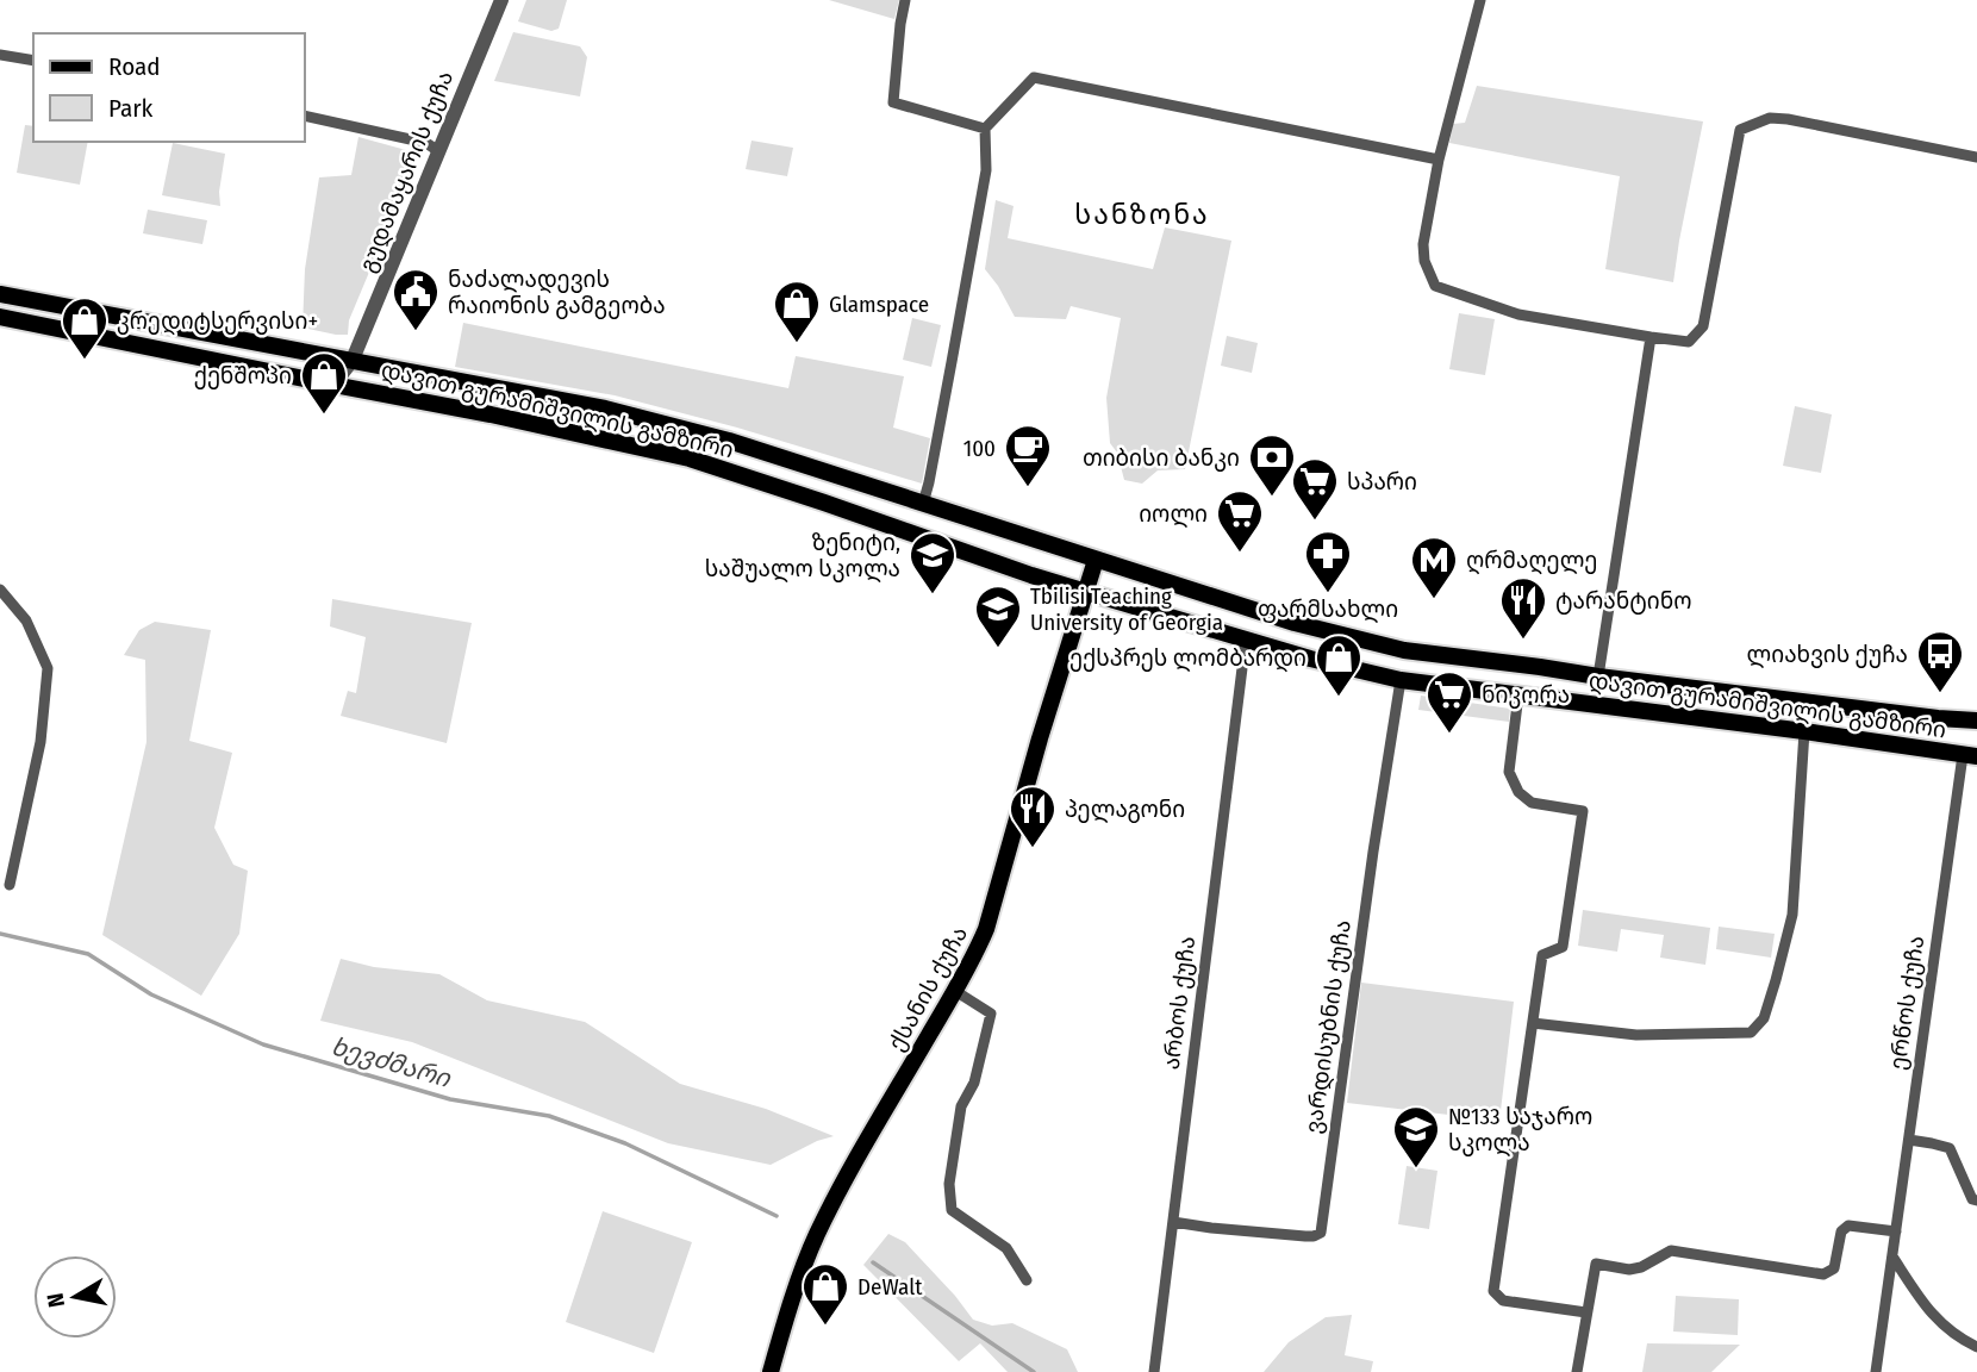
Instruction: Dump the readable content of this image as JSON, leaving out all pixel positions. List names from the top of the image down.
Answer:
{
  "streets": {
    "main road": ["დავით გურამიშვილის გამზირი", "ქსანის ქუჩა"],
    "street": [
      "გუდამაყარის ქუჩა",
      "არბოს ქუჩა",
      "ერწოს ქუჩა",
      "ვარდისუბნის ქუჩა"
    ]
  },
  "crossings": [
    ["გუდამაყარის ქუჩა", "დავით გურამიშვილის გამზირი"],
    ["დავით გურამიშვილის გამზირი", "ქსანის ქუჩა"],
    ["დავით გურამიშვილის გამზირი", "არბოს ქუჩა"],
    ["დავით გურამიშვილის გამზირი", "ერწოს ქუჩა"],
    ["დავით გურამიშვილის გამზირი", "ვარდისუბნის ქუჩა"],
    ["არბოს ქუჩა", "ვარდისუბნის ქუჩა"]
  ],
  "districts": ["სანზონა"],
  "water": ["ხევძმარი"],
  "places": {
    "public building": ["ნაძალადევის რაიონის გამგეობა"],
    "shop": [
      "Glamspace",
      "კრედიტსერვისი+",
      "ქენშოპი",
      "ექსპრეს ლომბარდი",
      "DeWalt"
    ],
    "cafe": ["100"],
    "bank": ["თიბისი ბანკი"],
    "supermarket": ["სპარი", "იოლი", "ნიკორა"],
    "pharmacy": ["ფარმსახლი"],
    "school or university": ["ზენიტი, საშუალო სკოლა", "Tbilisi Teaching University of Georgia", "№133 საჯარო სკოლა"],
    "metro station": ["ღრმაღელე"],
    "restaurant": ["ტარანტინო", "პელაგონი"],
    "bus stop": ["ლიახვის ქუჩა"]
  },
  "legend": ["Road", "Park"],
  "north": "left"
}
